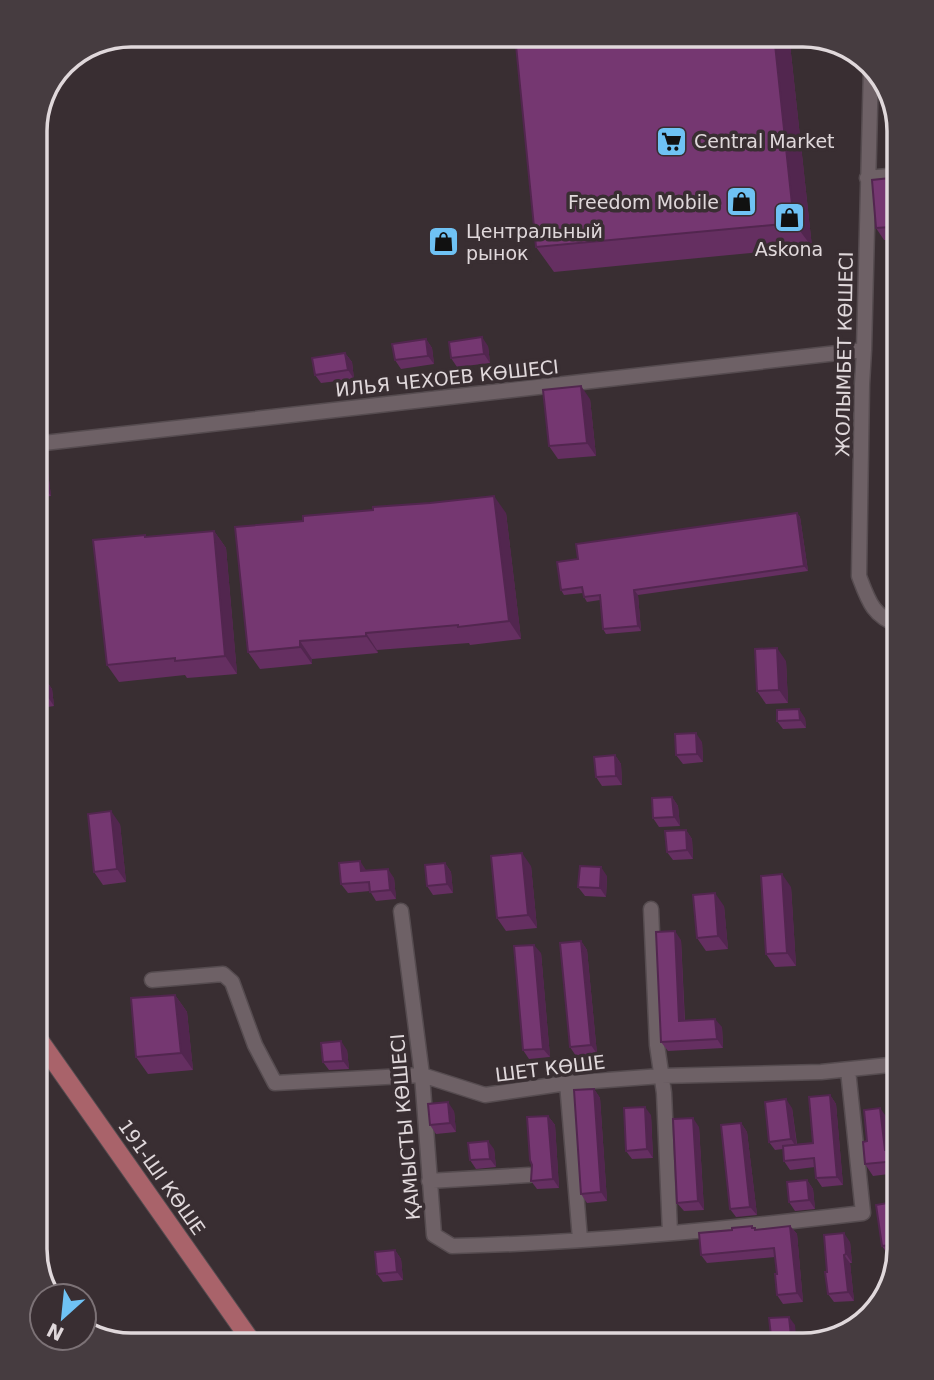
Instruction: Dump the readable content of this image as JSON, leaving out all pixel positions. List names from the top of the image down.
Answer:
{
  "streets": {
    "main road": ["191-ШІ КӨШЕ"],
    "street": [
      "ЖОЛЫМБЕТ КӨШЕСІ",
      "ИЛЬЯ ЧЕХОЕВ КӨШЕСІ",
      "ШЕТ КӨШЕ",
      "ҚАМЫСТЫ КӨШЕСІ"
    ]
  },
  "crossings": [
    ["ЖОЛЫМБЕТ КӨШЕСІ", "ИЛЬЯ ЧЕХОЕВ КӨШЕСІ"],
    ["ШЕТ КӨШЕ", "ҚАМЫСТЫ КӨШЕСІ"]
  ],
  "places": {
    "supermarket": ["Central Market"],
    "shop": ["Freedom Mobile", "Askona", "Центральный рынок"]
  },
  "north": "bottom left"
}
